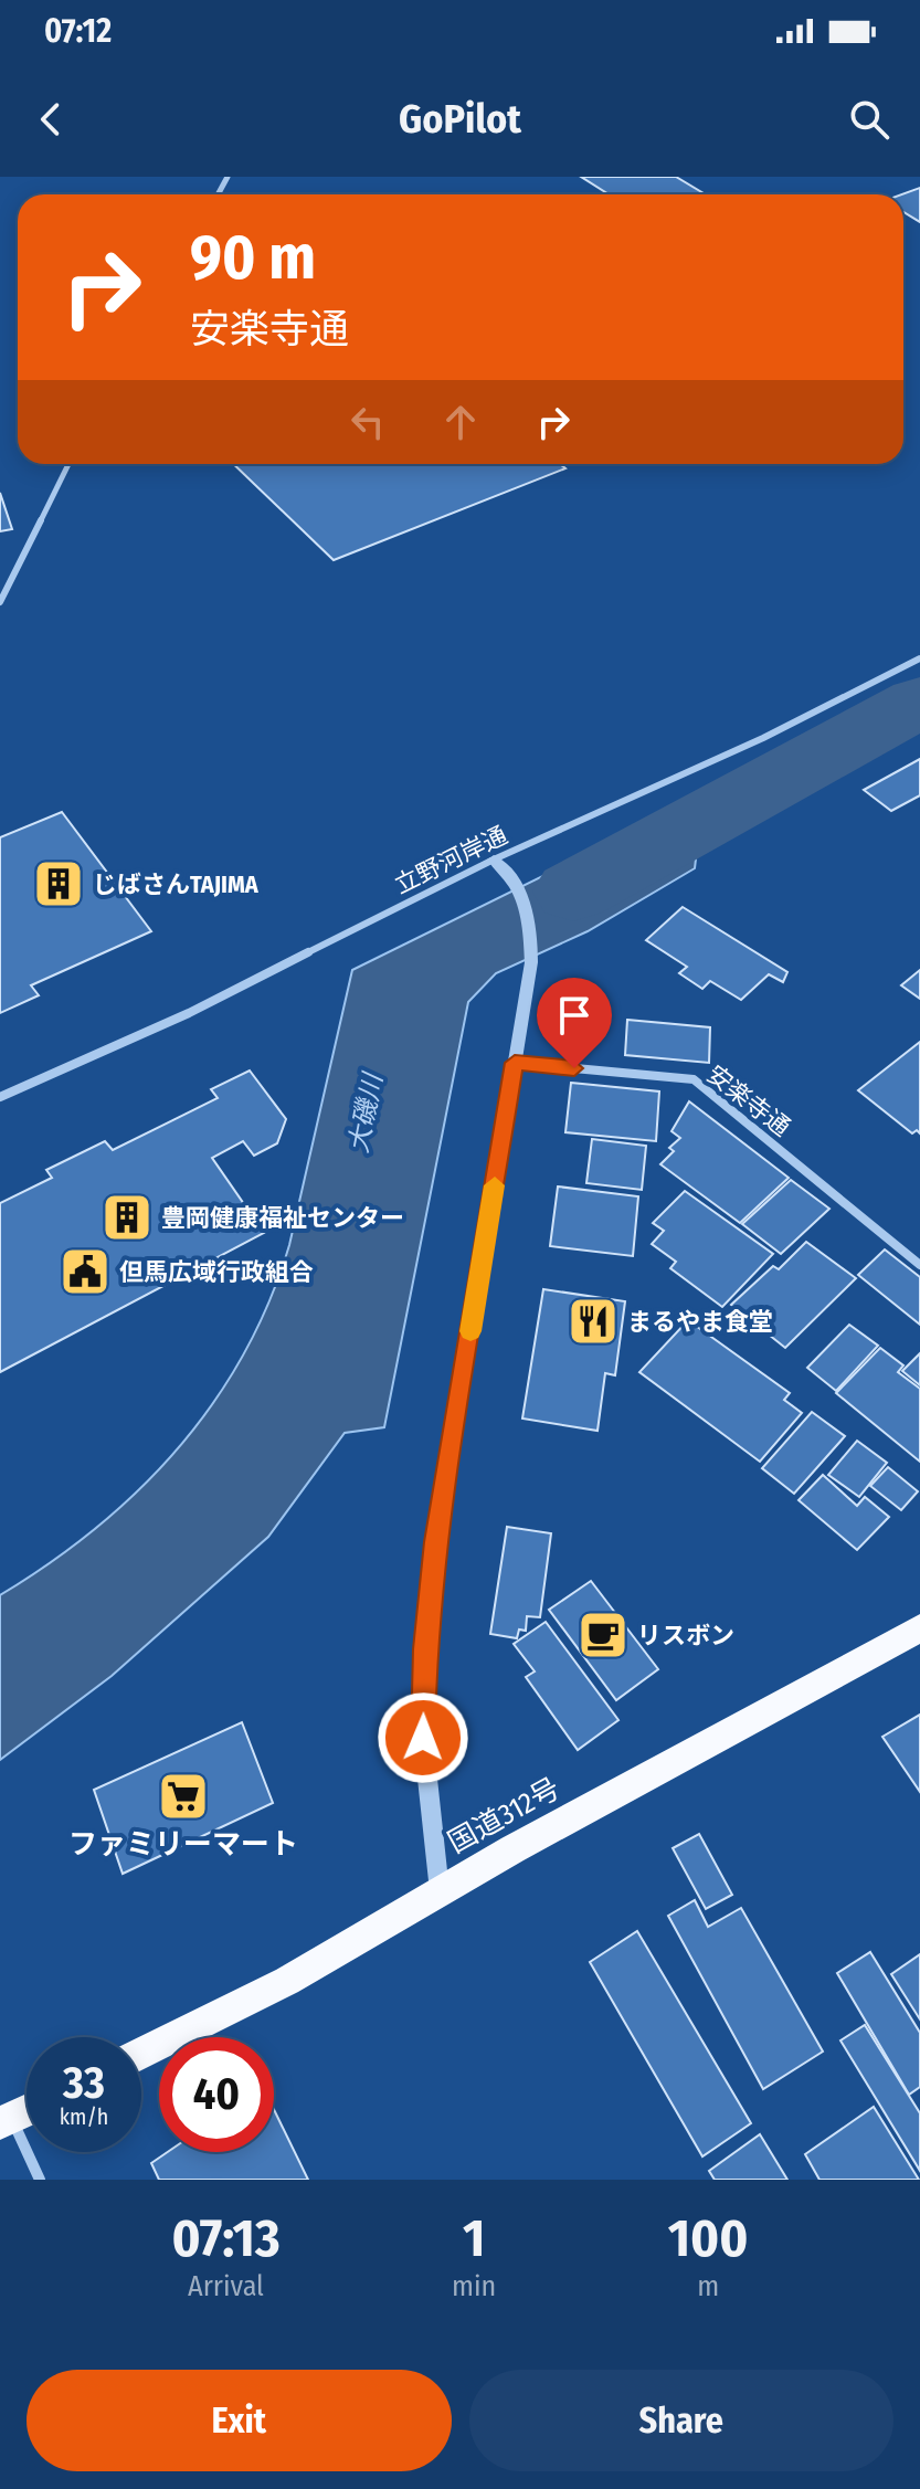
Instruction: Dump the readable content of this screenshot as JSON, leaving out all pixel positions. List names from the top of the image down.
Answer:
{
  "streets": {
    "highway": ["国道312号"],
    "street": ["立野河岸通", "安楽寺通"]
  },
  "water": ["大磯川"],
  "places": {
    "building": ["じばさんTAJIMA", "豊岡健康福祉センター"],
    "public building": ["但馬広域行政組合"],
    "restaurant": ["まるやま食堂"],
    "cafe": ["リスボン"],
    "supermarket": ["ファミリーマート"]
  },
  "page": {
    "status": "07:12",
    "header": "GoPilot",
    "turn": ["90 m", "安楽寺通"],
    "speed": "33 km/h",
    "limit": "40",
    "eta": [
      "07:13",
      "Arrival",
      "1",
      "min",
      "100",
      "m"
    ],
    "buttons": ["Exit", "Share"]
  }
}
